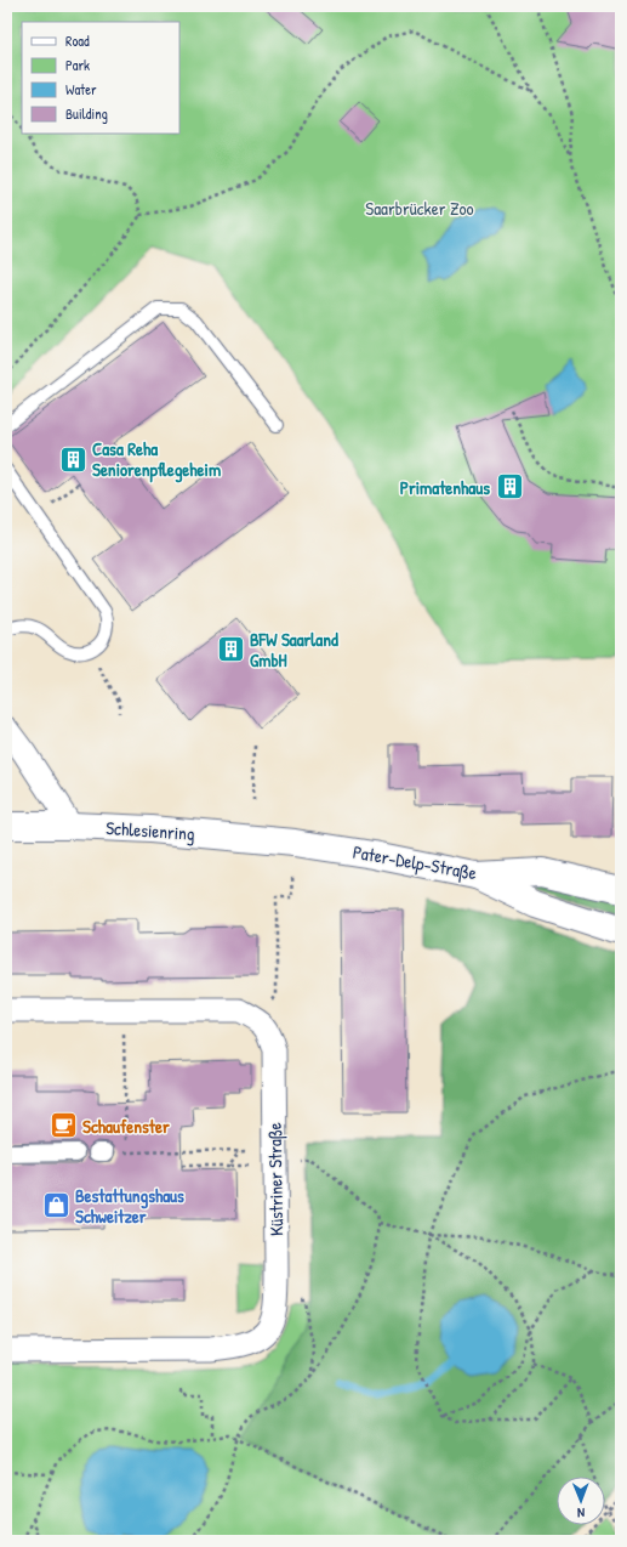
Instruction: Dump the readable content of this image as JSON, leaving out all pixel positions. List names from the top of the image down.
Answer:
{
  "streets": {
    "street": ["Schlesienring", "Pater-Delp-Straße", "Küstriner Straße"]
  },
  "crossings": [
    ["Schlesienring", "Pater-Delp-Straße"]
  ],
  "parks": ["Saarbrücker Zoo"],
  "places": {
    "building": ["Casa Reha Seniorenpflegeheim", "Primatenhaus", "BFW Saarland GmbH"],
    "cafe": ["Schaufenster"],
    "shop": ["Bestattungshaus Schweitzer"]
  },
  "legend": [
    "Road",
    "Park",
    "Water",
    "Building"
  ],
  "north": "bottom"
}
